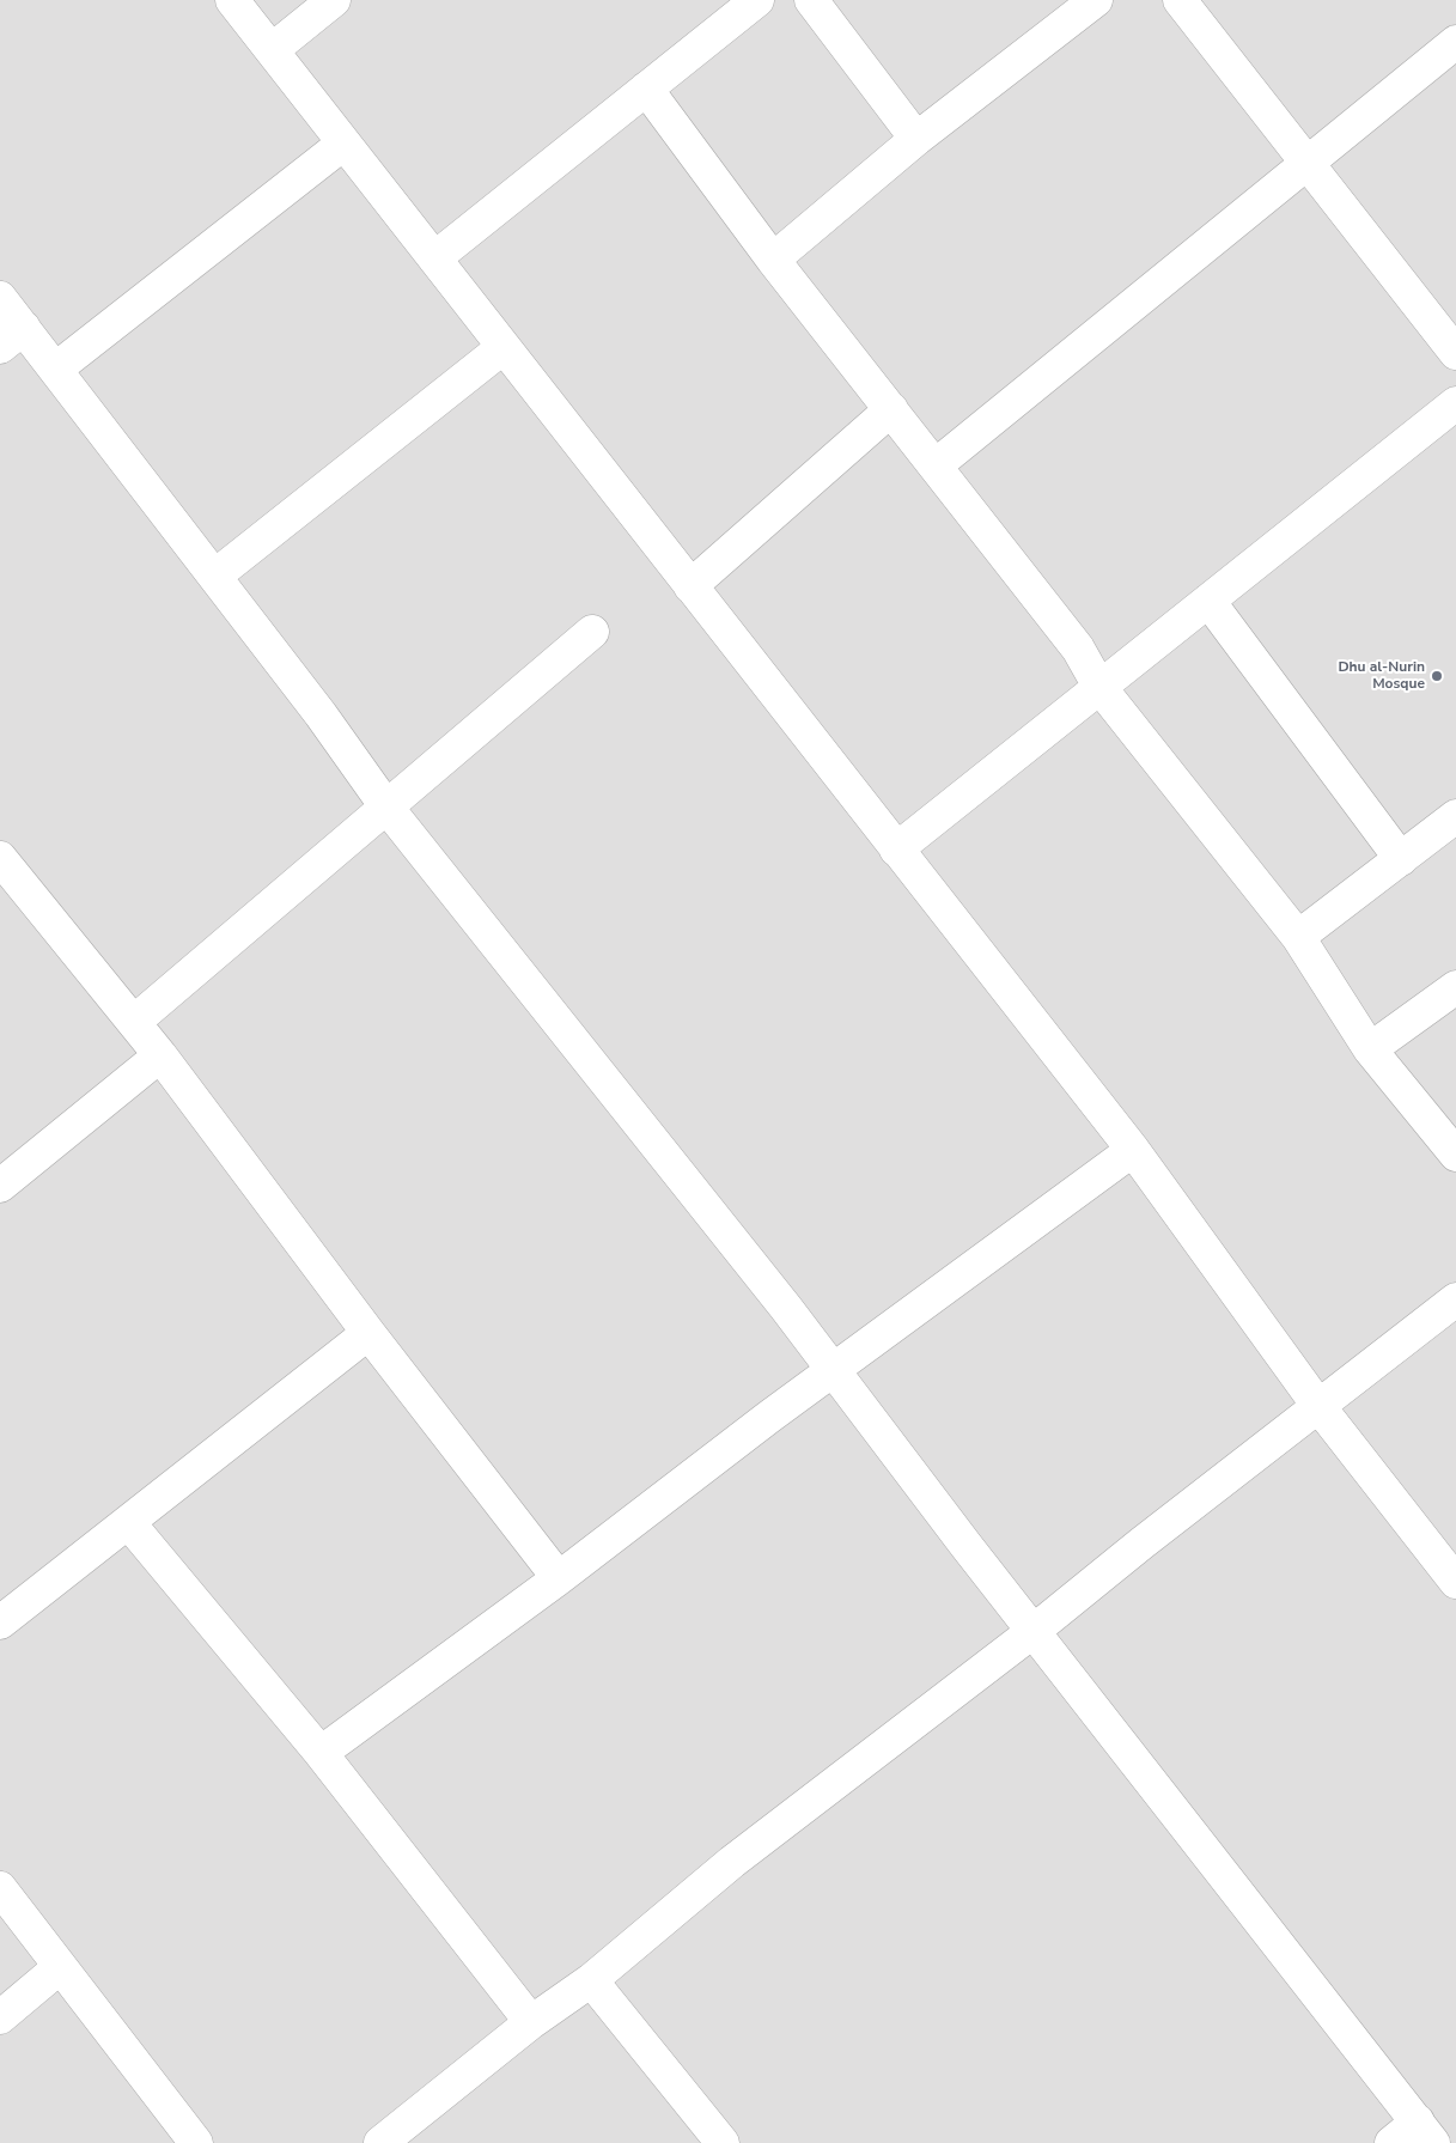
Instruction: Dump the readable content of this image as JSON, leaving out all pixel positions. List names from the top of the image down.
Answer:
{
  "places": ["Dhu al-Nurin Mosque"]
}
